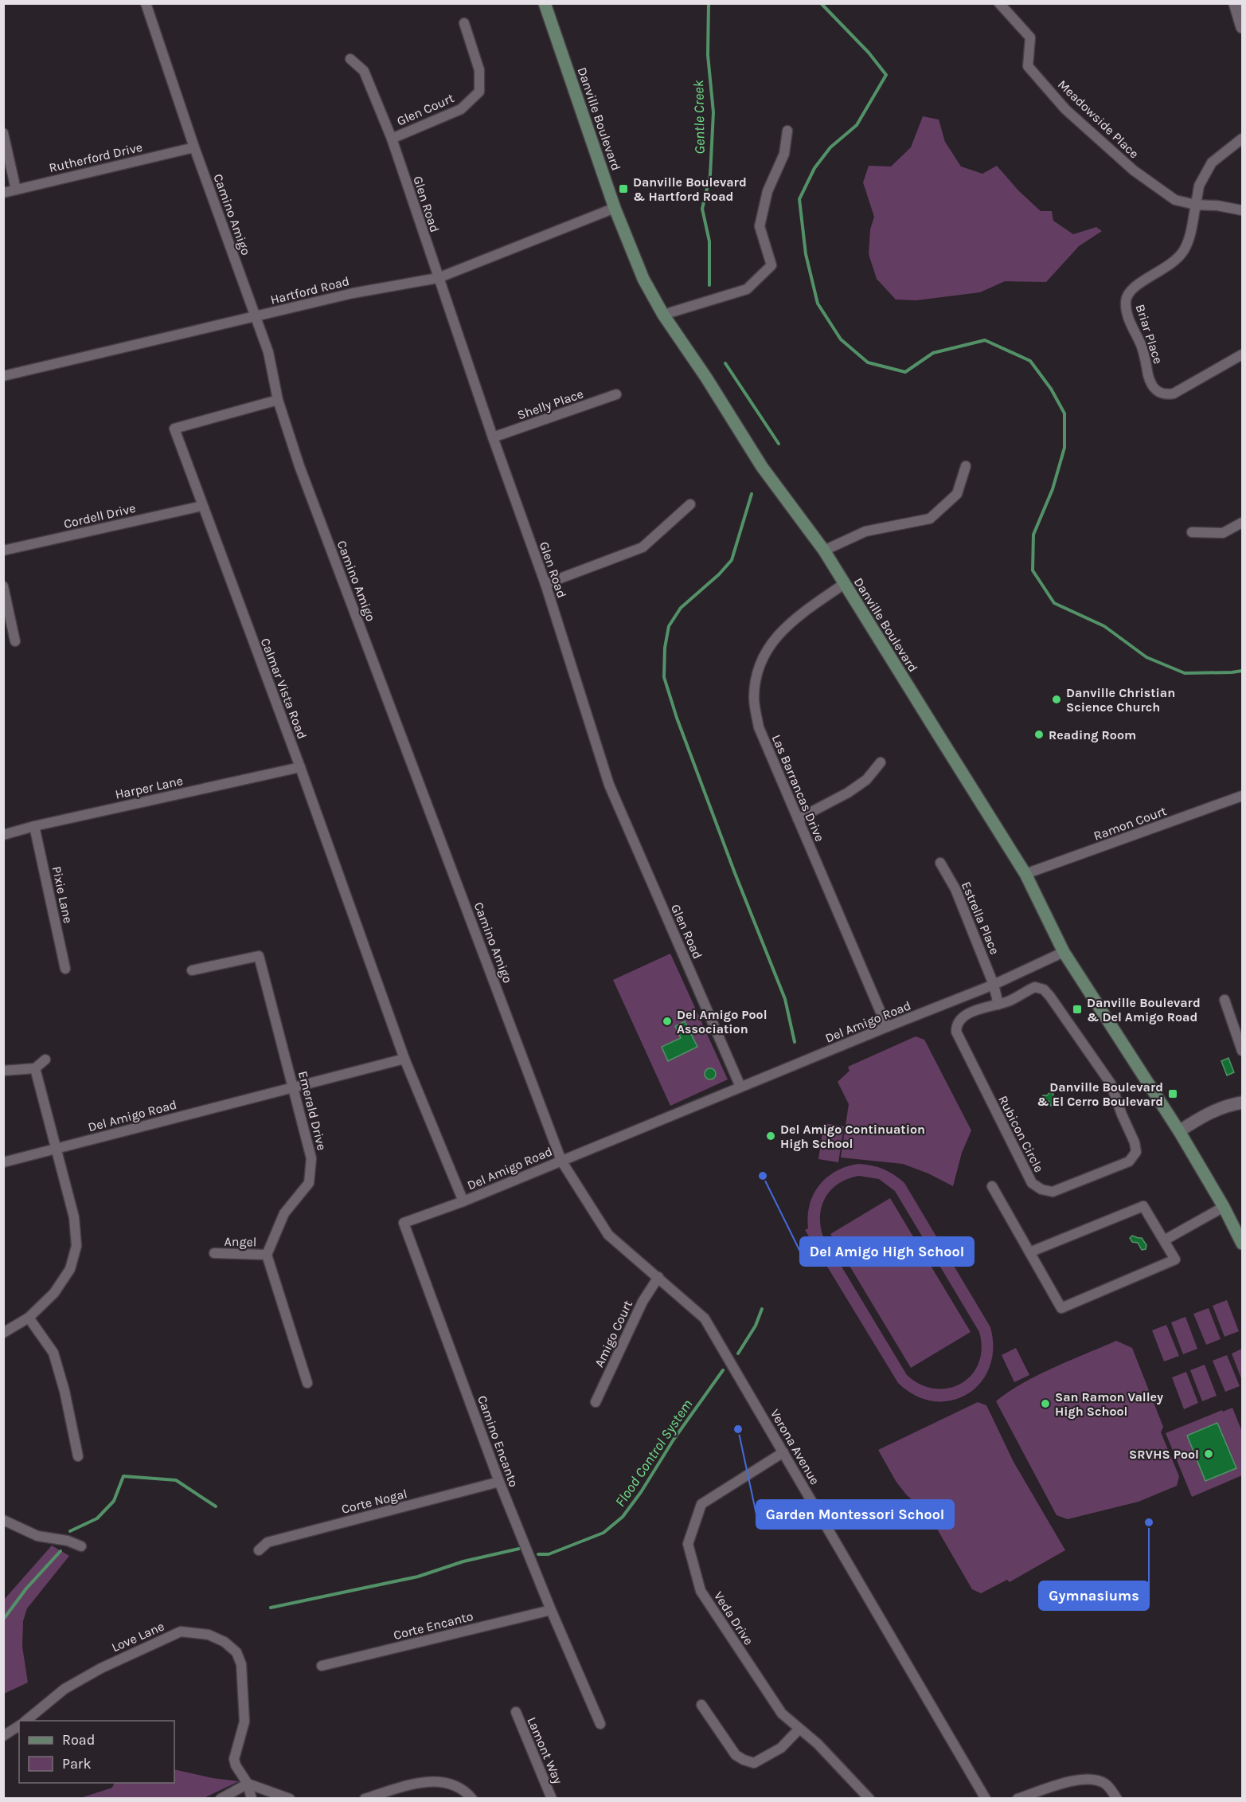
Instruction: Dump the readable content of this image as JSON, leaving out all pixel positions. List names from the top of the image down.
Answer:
{
  "streets": {
    "main road": ["Danville Boulevard"],
    "street": [
      "Glen Court",
      "Meadowside Place",
      "Rutherford Drive",
      "Glen Road",
      "Camino Amigo",
      "Hartford Road",
      "Briar Place",
      "Shelly Place",
      "Cordell Drive",
      "Calmar Vista Road",
      "Harper Lane",
      "Las Barrancas Drive",
      "Ramon Court",
      "Pixie Lane",
      "Estrella Place",
      "Del Amigo Road",
      "Emerald Drive",
      "Rubicon Circle",
      "Angel",
      "Amigo Court",
      "Camino Encanto",
      "Verona Avenue",
      "Corte Nogal",
      "Veda Drive",
      "Corte Encanto",
      "Love Lane",
      "Lamont Way"
    ]
  },
  "crossings": [
    ["Glen Court", "Glen Road"],
    ["Danville Boulevard", "Hartford Road"],
    ["Danville Boulevard", "Las Barrancas Drive"],
    ["Danville Boulevard", "Ramon Court"],
    ["Danville Boulevard", "Del Amigo Road"],
    ["Meadowside Place", "Briar Place"],
    ["Rutherford Drive", "Camino Amigo"],
    ["Glen Road", "Hartford Road"],
    ["Glen Road", "Shelly Place"],
    ["Glen Road", "Del Amigo Road"],
    ["Camino Amigo", "Hartford Road"],
    ["Camino Amigo", "Calmar Vista Road"],
    ["Camino Amigo", "Del Amigo Road"],
    ["Camino Amigo", "Verona Avenue"],
    ["Cordell Drive", "Calmar Vista Road"],
    ["Calmar Vista Road", "Harper Lane"],
    ["Calmar Vista Road", "Del Amigo Road"],
    ["Harper Lane", "Pixie Lane"],
    ["Las Barrancas Drive", "Del Amigo Road"],
    ["Estrella Place", "Del Amigo Road"],
    ["Del Amigo Road", "Emerald Drive"],
    ["Del Amigo Road", "Camino Encanto"],
    ["Del Amigo Road", "Verona Avenue"],
    ["Emerald Drive", "Angel"],
    ["Amigo Court", "Verona Avenue"],
    ["Camino Encanto", "Corte Nogal"],
    ["Camino Encanto", "Corte Encanto"],
    ["Verona Avenue", "Veda Drive"]
  ],
  "water": ["Gentle Creek", "Flood Control System"],
  "places": {
    "transit": ["Danville Boulevard & Hartford Road", "Danville Boulevard & Del Amigo Road", "Danville Boulevard & El Cerro Boulevard"],
    "other": [
      "Danville Christian Science Church",
      "Reading Room",
      "Del Amigo Pool Association",
      "Del Amigo Continuation High School",
      "Del Amigo High School",
      "San Ramon Valley High School",
      "Garden Montessori School",
      "SRVHS Pool",
      "Gymnasiums"
    ]
  },
  "legend": ["Road", "Park"]
}
